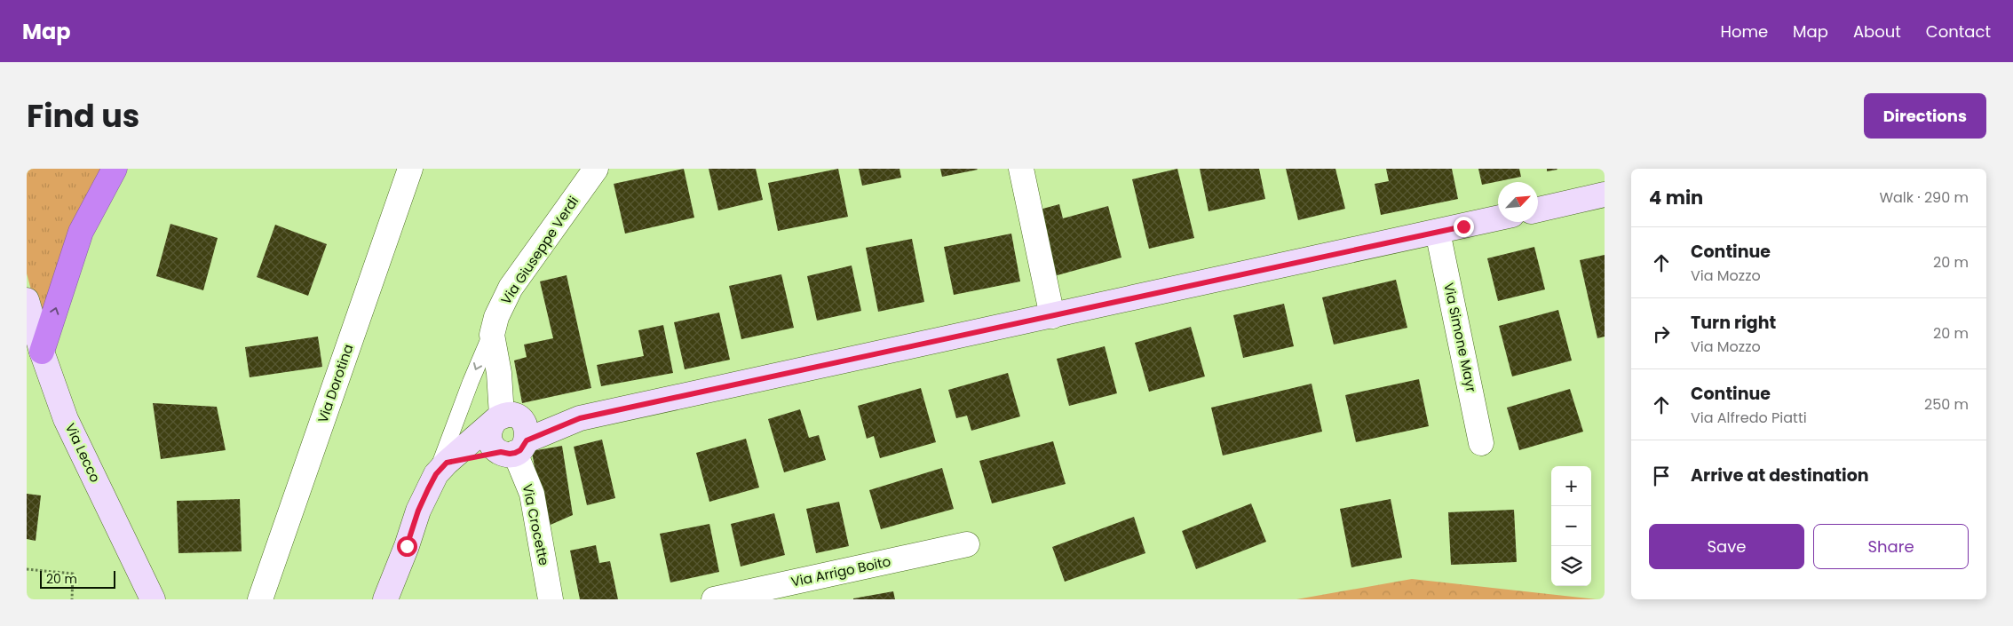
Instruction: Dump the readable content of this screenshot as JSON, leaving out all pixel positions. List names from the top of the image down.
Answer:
{
  "streets": {
    "street": [
      "Via Giuseppe Verdi",
      "Via Simone Mayr",
      "Via Dorotina",
      "Via Lecco",
      "Via Crocette",
      "Via Arrigo Boito"
    ]
  },
  "crossings": [
    ["Via Giuseppe Verdi", "Via Crocette"]
  ],
  "scale_bar": "20 m",
  "north": "top right",
  "page": {
    "header": "Map",
    "nav": [
      "Home",
      "Map",
      "About",
      "Contact"
    ],
    "title": "Find us",
    "buttons": [
      "Directions",
      ["Save", "Share"]
    ],
    "heading": ["4 min", "Walk · 290 m"],
    "list": [
      ["Continue", "Via Mozzo", "20 m"],
      ["Turn right", "Via Mozzo", "20 m"],
      ["Continue", "Via Alfredo Piatti", "250 m"],
      "Arrive at destination"
    ],
    "map_buttons": ["+", "−"],
    "scale": "20 m"
  }
}
